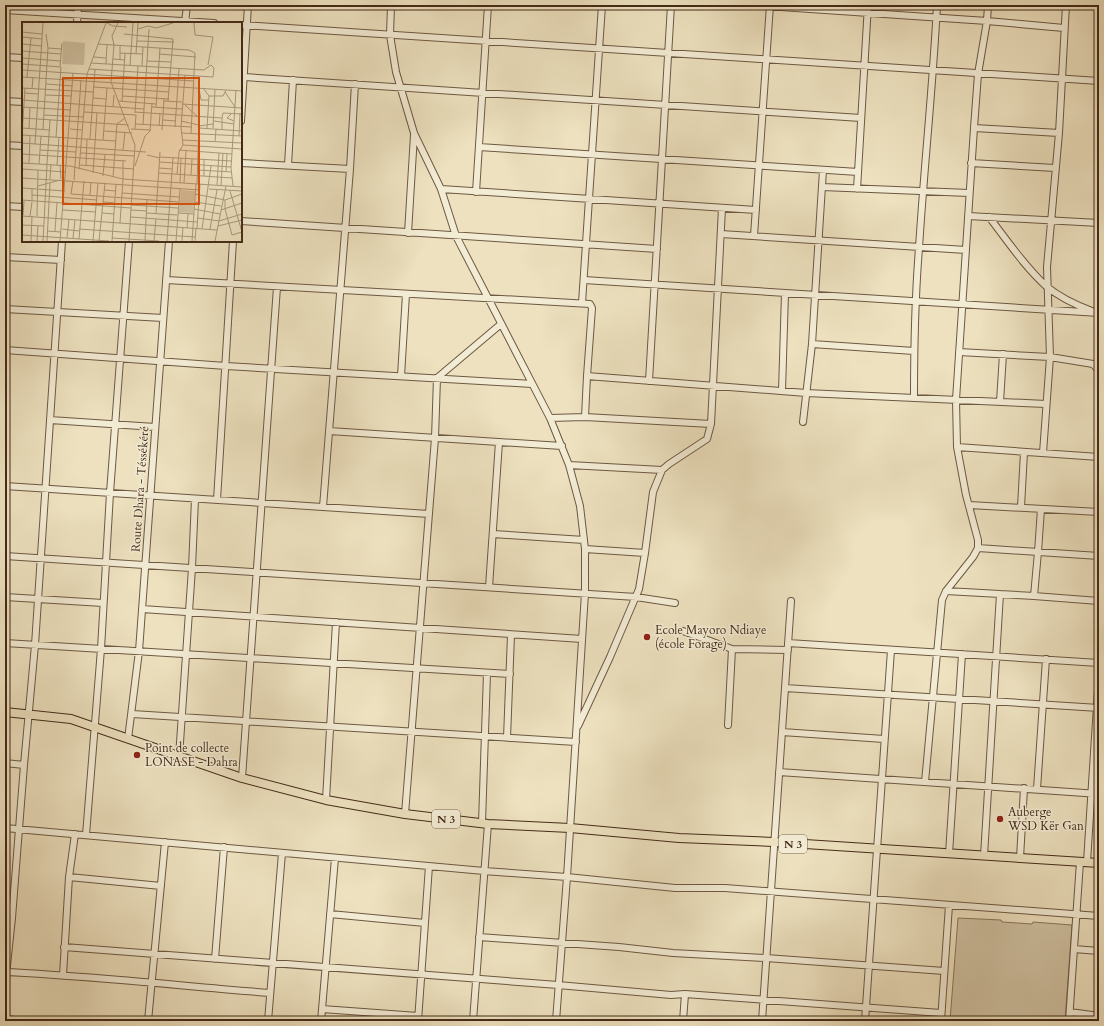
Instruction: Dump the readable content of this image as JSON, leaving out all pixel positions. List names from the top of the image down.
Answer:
{
  "streets": {
    "main road": ["N 3"],
    "street": ["Route Dhara - Téssékéré"]
  },
  "crossings": [
    ["Route Dhara - Téssékéré", "N 3"]
  ],
  "places": ["Ecole Mayoro Ndiaye (école Forage)", "Point de collecte LONASE - Dahra", "Auberge WSD Kër Gan"]
}
